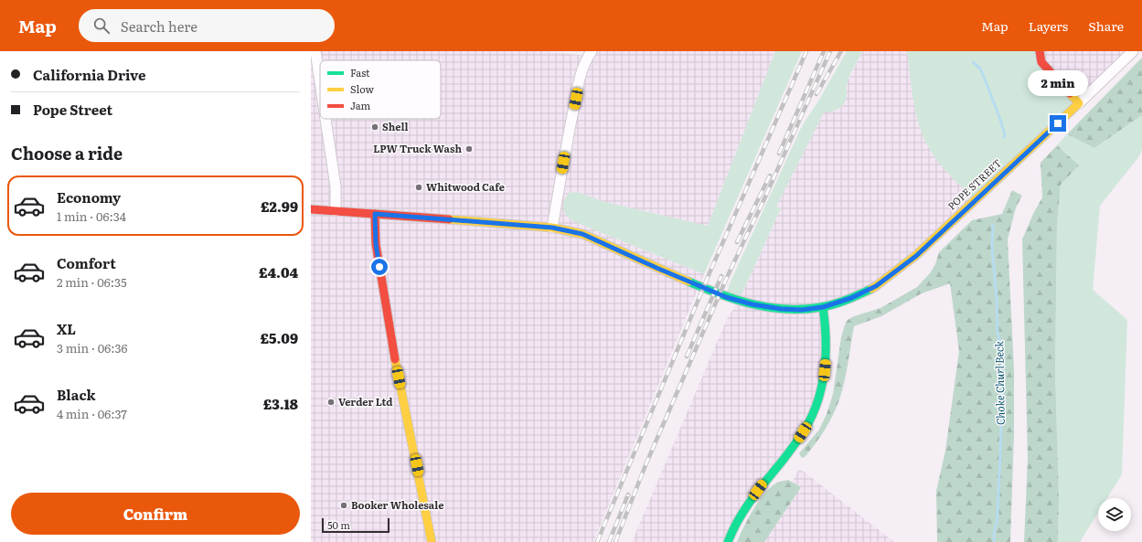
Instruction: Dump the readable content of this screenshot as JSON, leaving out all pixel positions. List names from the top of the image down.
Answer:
{
  "streets": {
    "street": ["POPE STREET"]
  },
  "water": ["Choke Churl Beck"],
  "places": [
    "Shell",
    "LPW Truck Wash",
    "Whitwood Cafe",
    "Verder Ltd",
    "Booker Wholesale"
  ],
  "legend": ["Fast", "Slow", "Jam"],
  "scale_bar": "50 m",
  "page": {
    "header": "Map",
    "search": "Search here",
    "nav": ["Map", "Layers", "Share"],
    "banner": ["California Drive", "Pope Street"],
    "bubble": "2 min",
    "heading": "Choose a ride",
    "list": [
      {
        "name": "Economy",
        "note": "1 min · 06:34",
        "value": "£2.99"
      },
      {
        "name": "Comfort",
        "note": "2 min · 06:35",
        "value": "£4.04"
      },
      {
        "name": "XL",
        "note": "3 min · 06:36",
        "value": "£5.09"
      },
      {
        "name": "Black",
        "note": "4 min · 06:37",
        "value": "£3.18"
      }
    ],
    "buttons": "Confirm",
    "scale": "50 m"
  }
}
